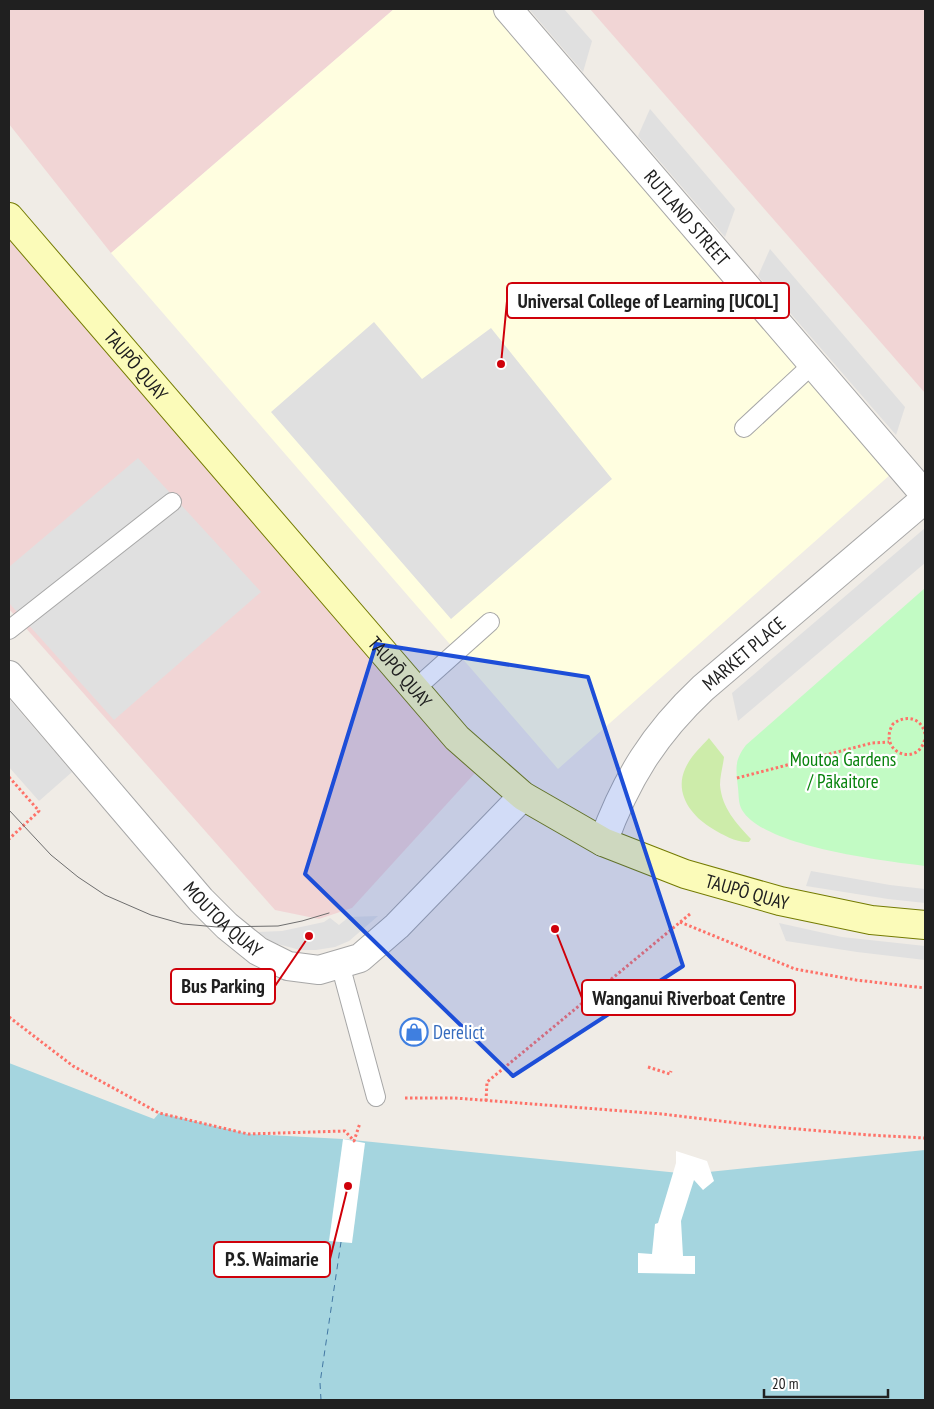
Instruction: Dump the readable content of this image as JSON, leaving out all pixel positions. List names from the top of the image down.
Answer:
{
  "streets": {
    "main road": ["TAUPŌ QUAY"],
    "street": ["RUTLAND STREET", "MARKET PLACE", "MOUTOA QUAY"]
  },
  "crossings": [
    ["TAUPŌ QUAY", "MARKET PLACE"],
    ["TAUPŌ QUAY", "MOUTOA QUAY"]
  ],
  "parks": ["Moutoa Gardens / Pākaitore"],
  "places": {
    "other": [
      "Universal College of Learning [UCOL]",
      "Wanganui Riverboat Centre",
      "Bus Parking",
      "P.S. Waimarie"
    ],
    "shop": ["Derelict"]
  },
  "scale_bar": "20 m"
}
